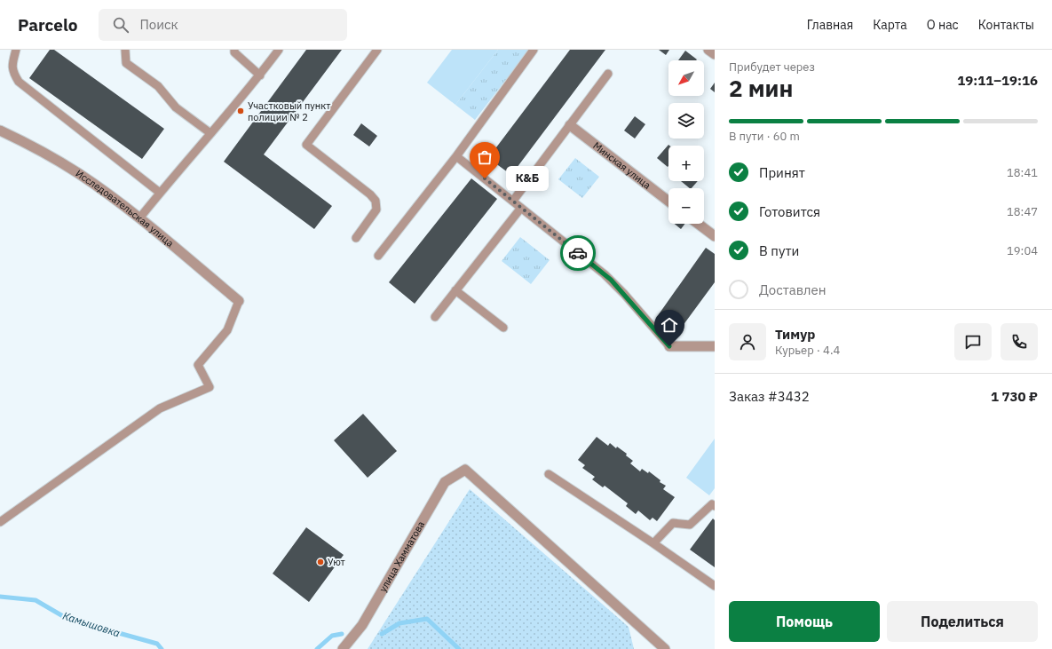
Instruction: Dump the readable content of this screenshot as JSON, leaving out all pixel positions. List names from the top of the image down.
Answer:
{
  "streets": {
    "street": ["Минская улица", "Исследовательская улица", "улица Хамматова"]
  },
  "water": ["Камышовка"],
  "places": ["Участковый пункт полиции № 2", "К&Б", "Уют"],
  "north": "bottom left",
  "page": {
    "header": "Parcelo",
    "search": "Поиск",
    "nav": [
      "Главная",
      "Карта",
      "О нас",
      "Контакты"
    ],
    "heading": ["2 мин", "Прибудет через", "19:11–19:16"],
    "panel": [
      "Тимур",
      "Курьер · 4.4",
      "Заказ #3432",
      "1 730 ₽"
    ],
    "map_buttons": ["+", "−"],
    "bar": "В пути · 60 m",
    "list": [
      ["Принят", "18:41"],
      ["Готовится", "18:47"],
      ["В пути", "19:04"],
      "Доставлен"
    ],
    "bubble": "К&Б",
    "buttons": ["Помощь", "Поделиться"]
  }
}
